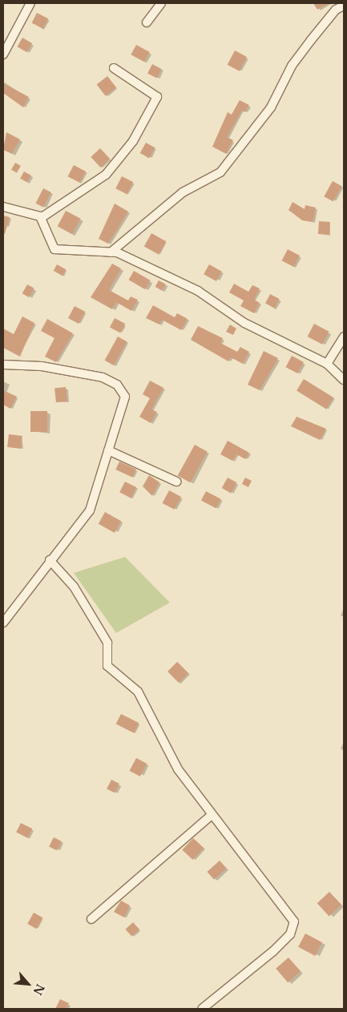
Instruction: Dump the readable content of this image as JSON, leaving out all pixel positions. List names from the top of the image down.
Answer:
{
  "north": "bottom right"
}
